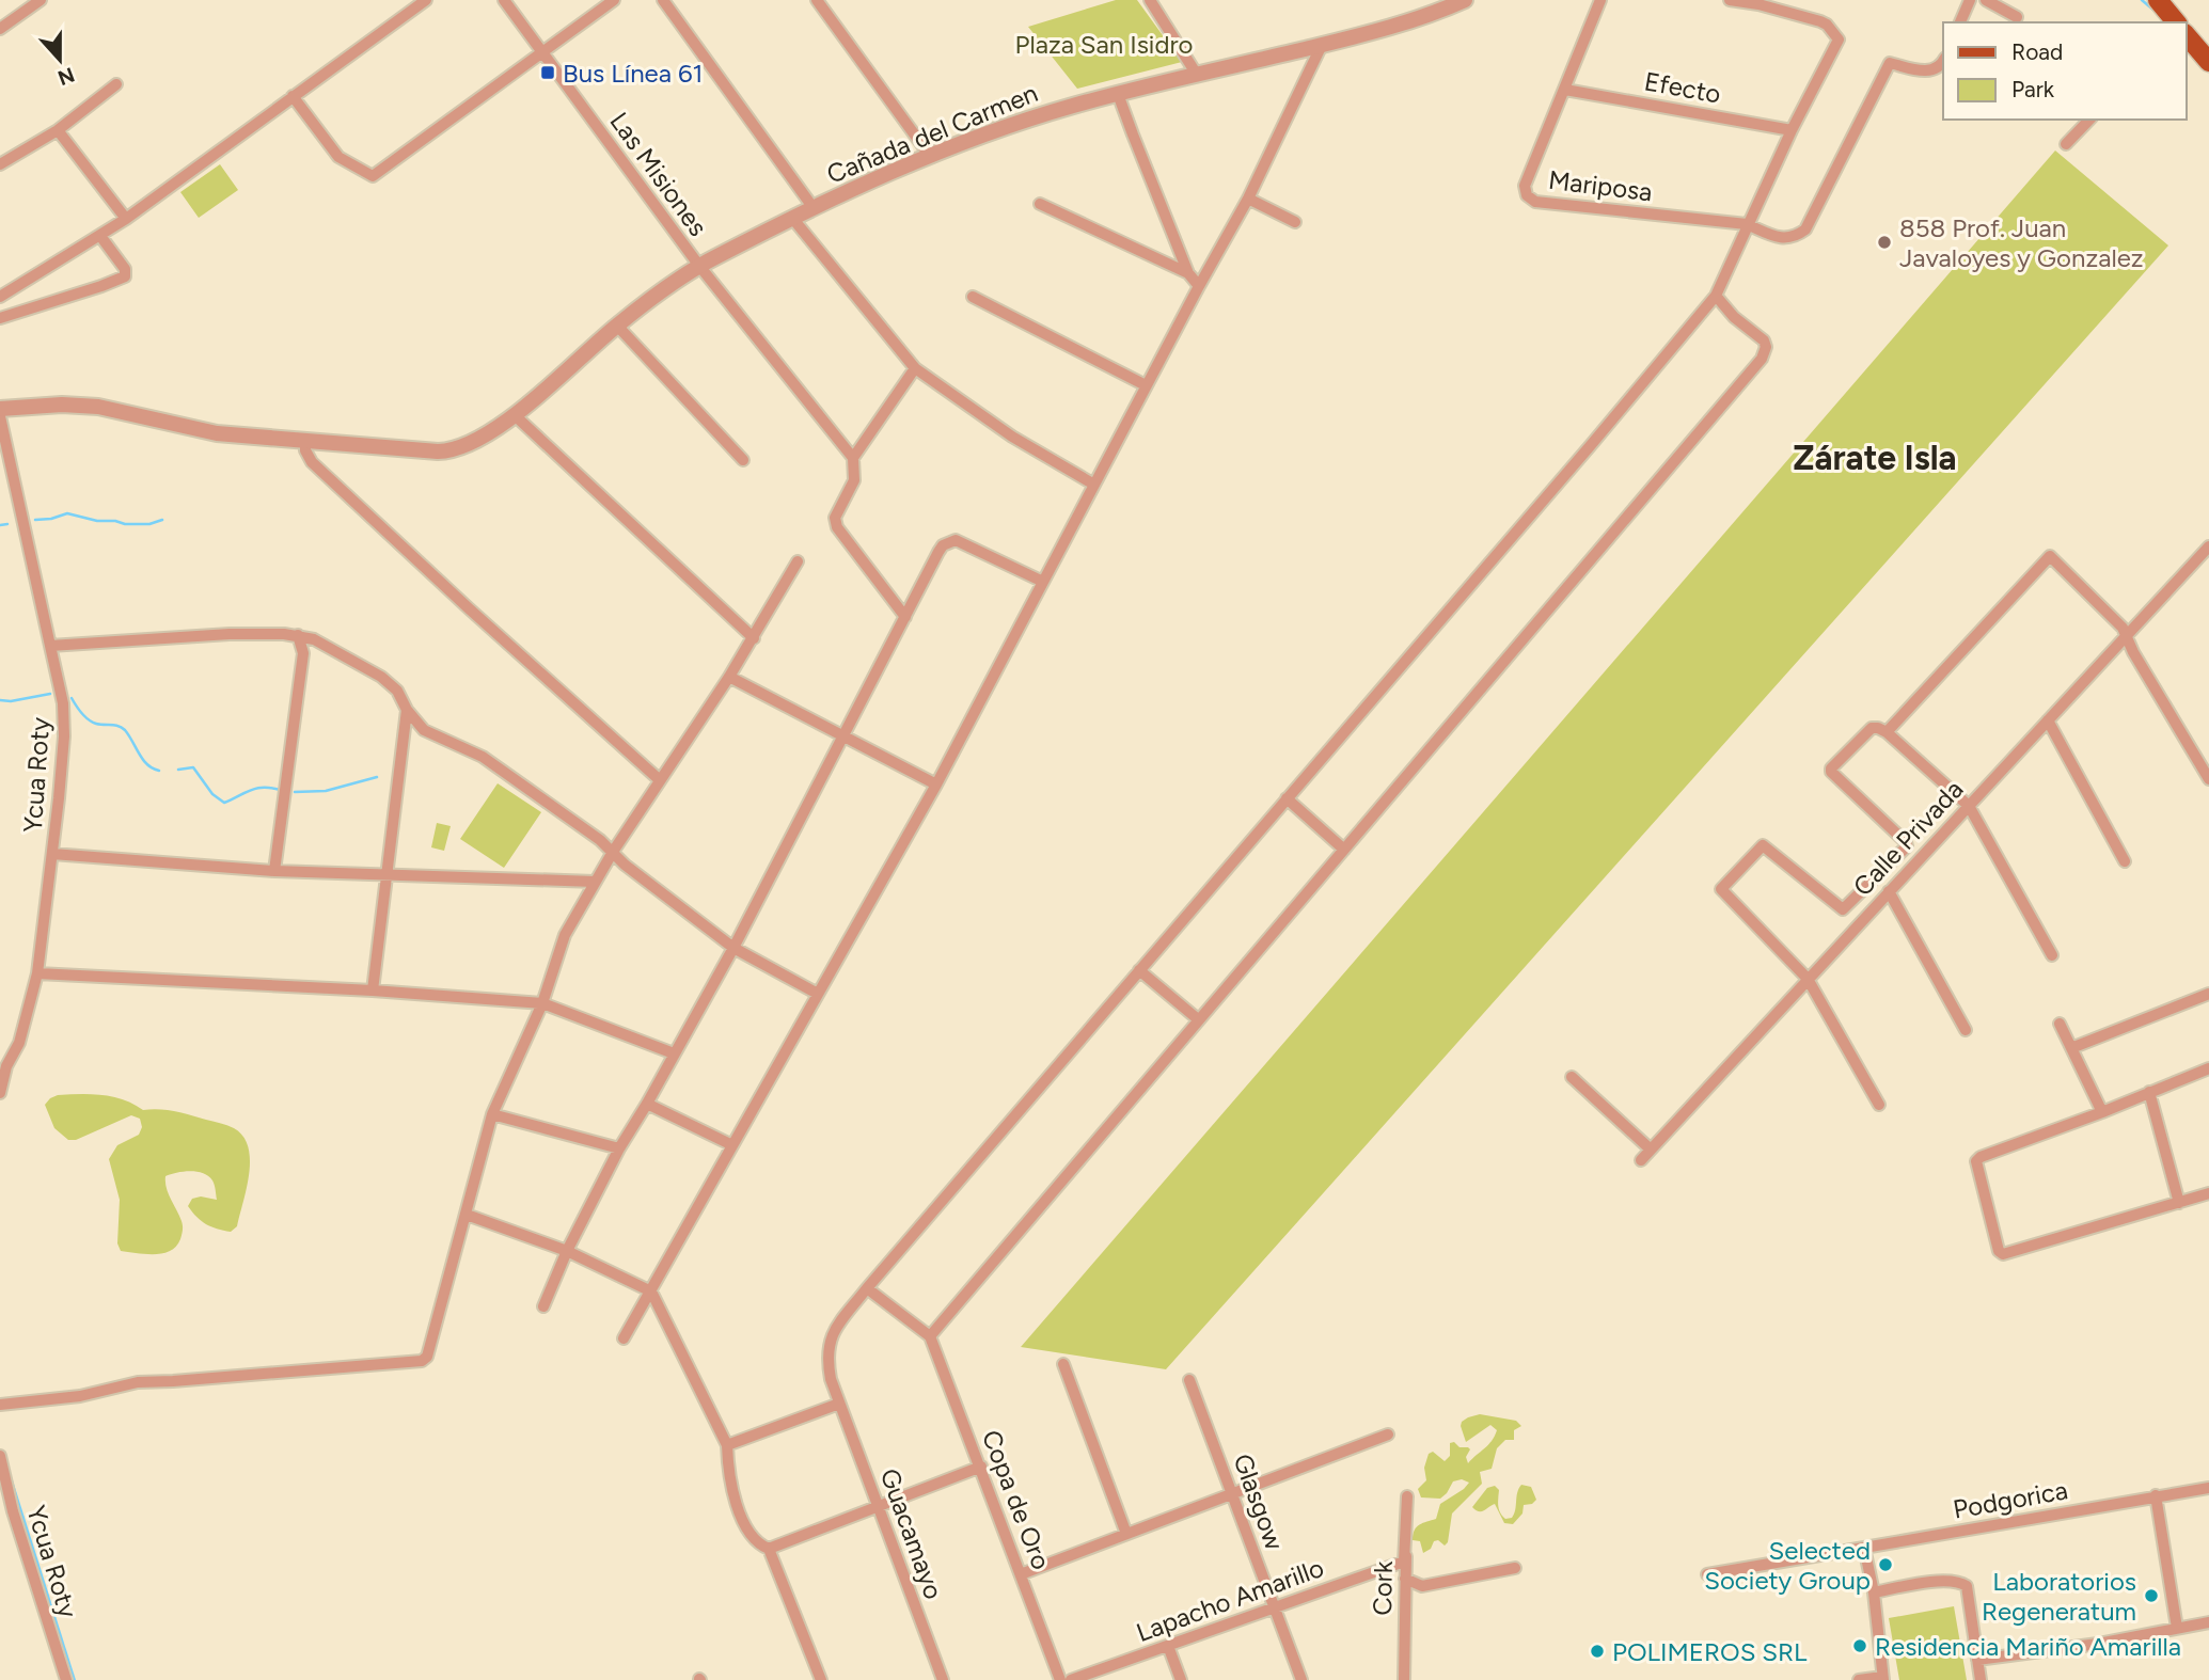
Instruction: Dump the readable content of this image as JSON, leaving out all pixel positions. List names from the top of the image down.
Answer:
{
  "streets": {
    "street": [
      "Efecto",
      "Cañada del Carmen",
      "Las Misiones",
      "Mariposa",
      "Ycua Roty",
      "Calle Privada",
      "Copa de Oro",
      "Podgorica",
      "Glasgow",
      "Guacamayo",
      "Cork",
      "Lapacho Amarillo"
    ]
  },
  "crossings": [
    ["Efecto", "Mariposa"],
    ["Efecto", "Guacamayo"],
    ["Cañada del Carmen", "Las Misiones"],
    ["Mariposa", "Guacamayo"],
    ["Glasgow", "Lapacho Amarillo"],
    ["Cork", "Lapacho Amarillo"]
  ],
  "districts": ["Zárate Isla"],
  "parks": ["Plaza San Isidro"],
  "places": {
    "transit": ["Bus Línea 61"],
    "other": [
      "858 Prof. Juan Javaloyes y Gonzalez",
      "Selected Society Group",
      "Laboratorios Regeneratum",
      "Residencia Mariño Amarilla",
      "POLIMEROS SRL"
    ]
  },
  "legend": ["Road", "Park"],
  "north": "bottom"
}
